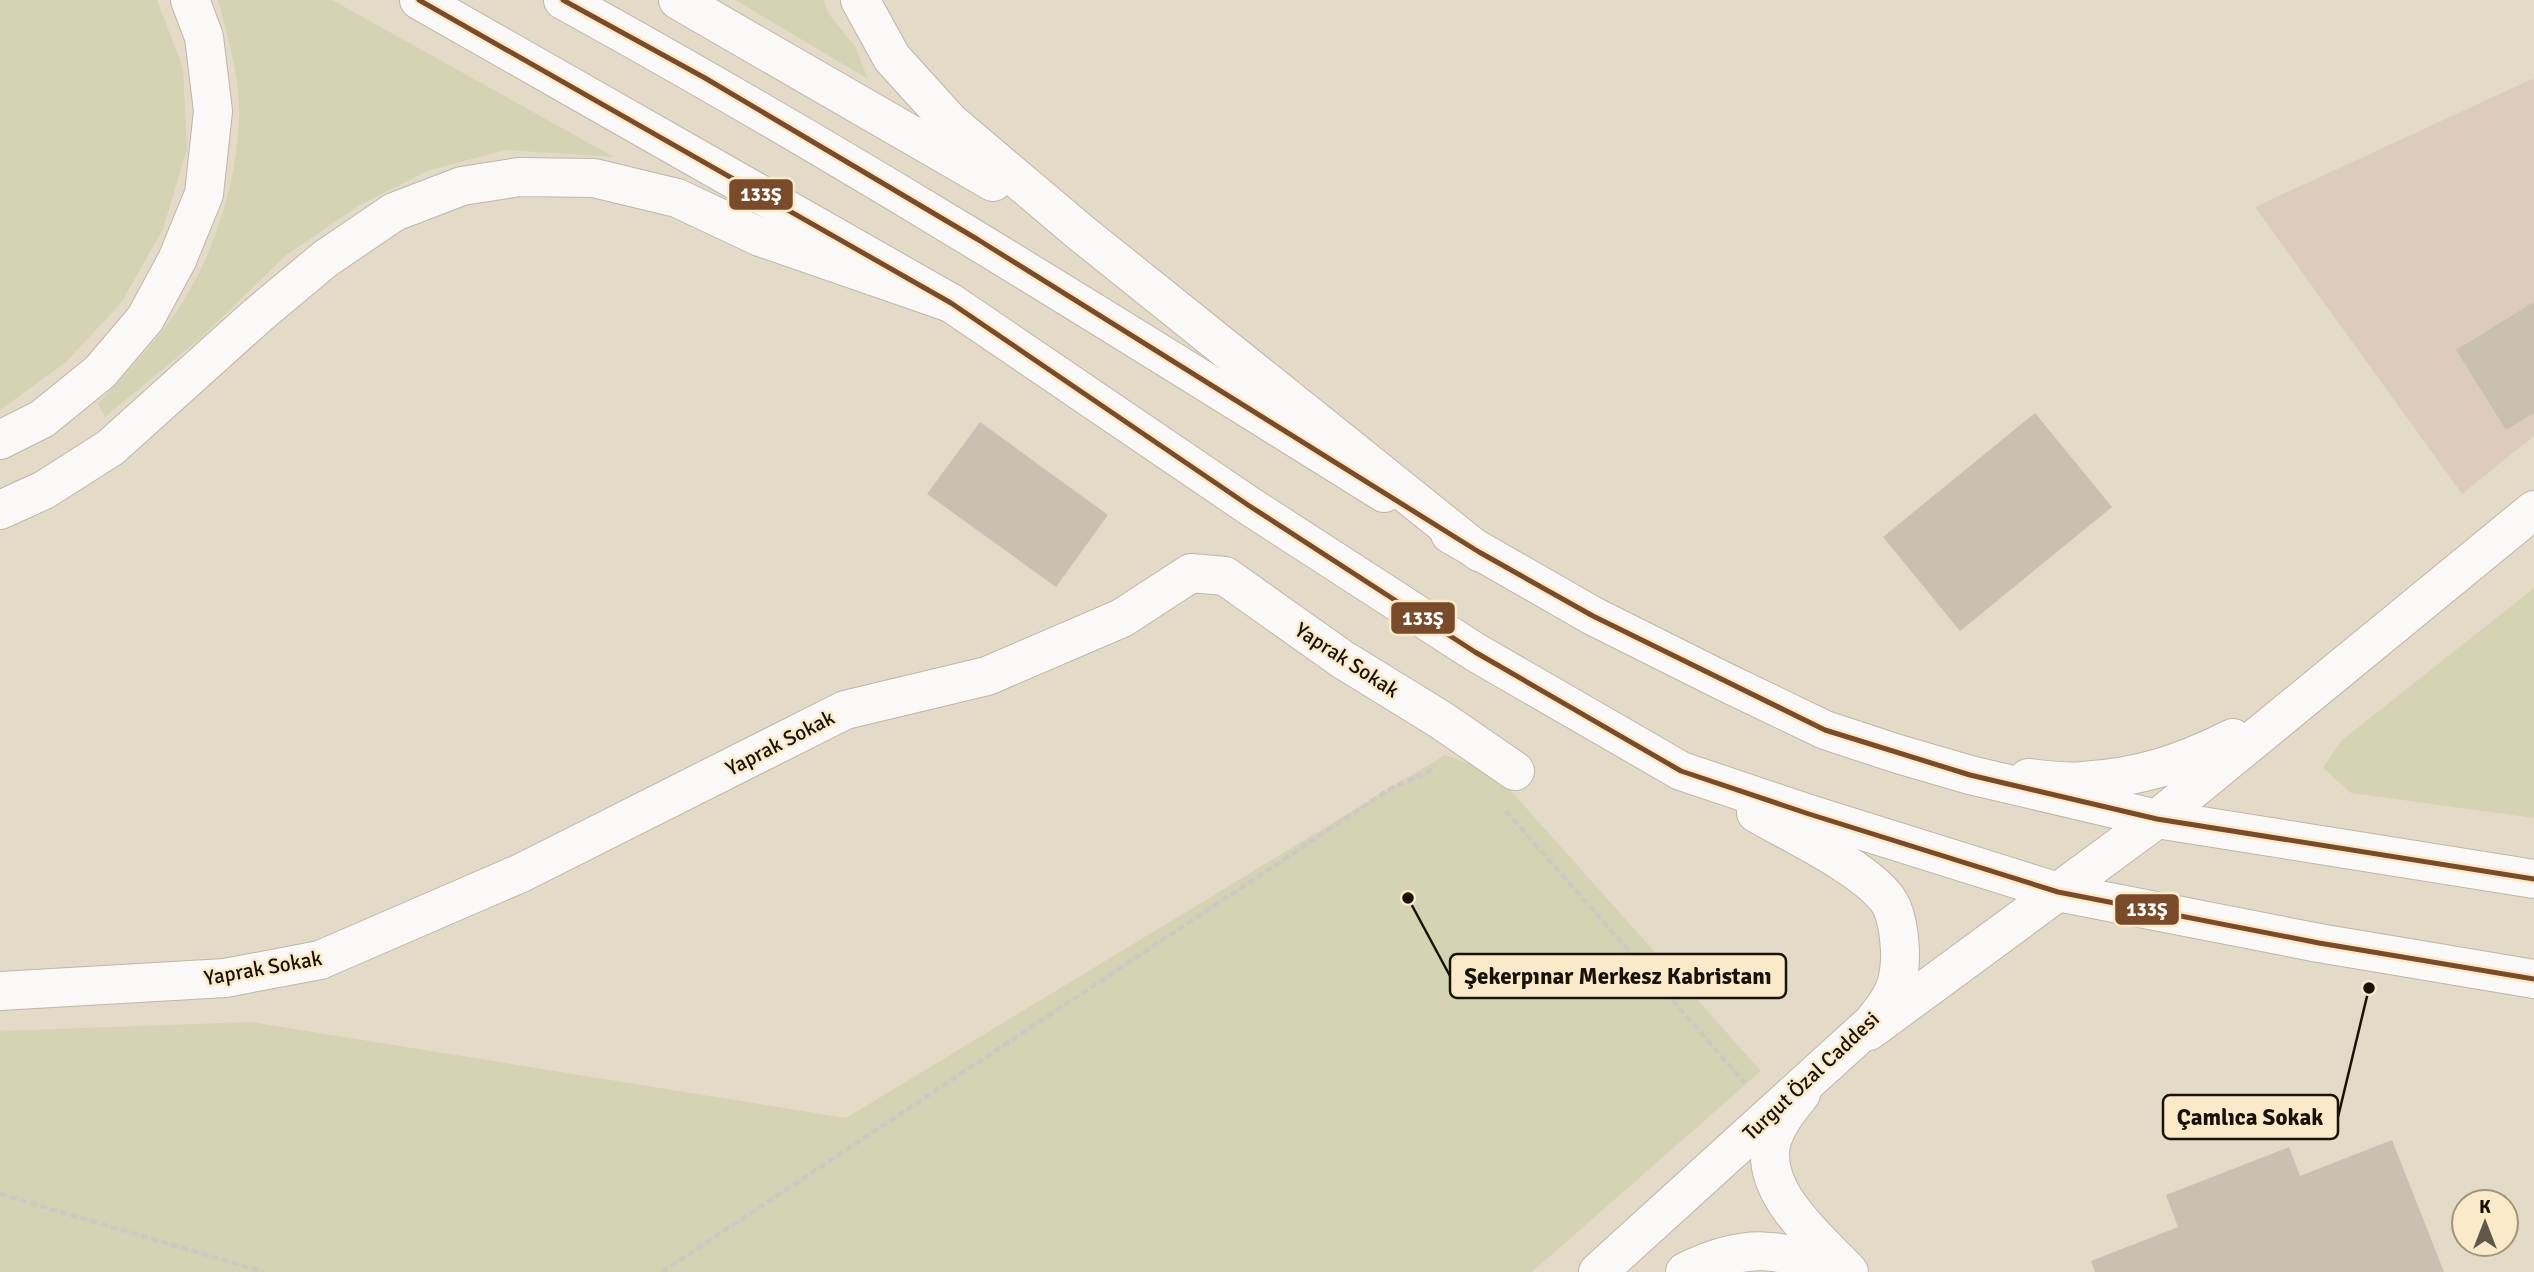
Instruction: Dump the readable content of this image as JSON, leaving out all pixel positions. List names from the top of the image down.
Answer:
{
  "streets": {
    "main road": ["Yaprak Sokak", "Turgut Özal Caddesi"]
  },
  "places": ["Şekerpınar Merkesz Kabristanı", "Çamlıca Sokak"],
  "lines": ["transit line 133Ş"],
  "north": "top"
}
